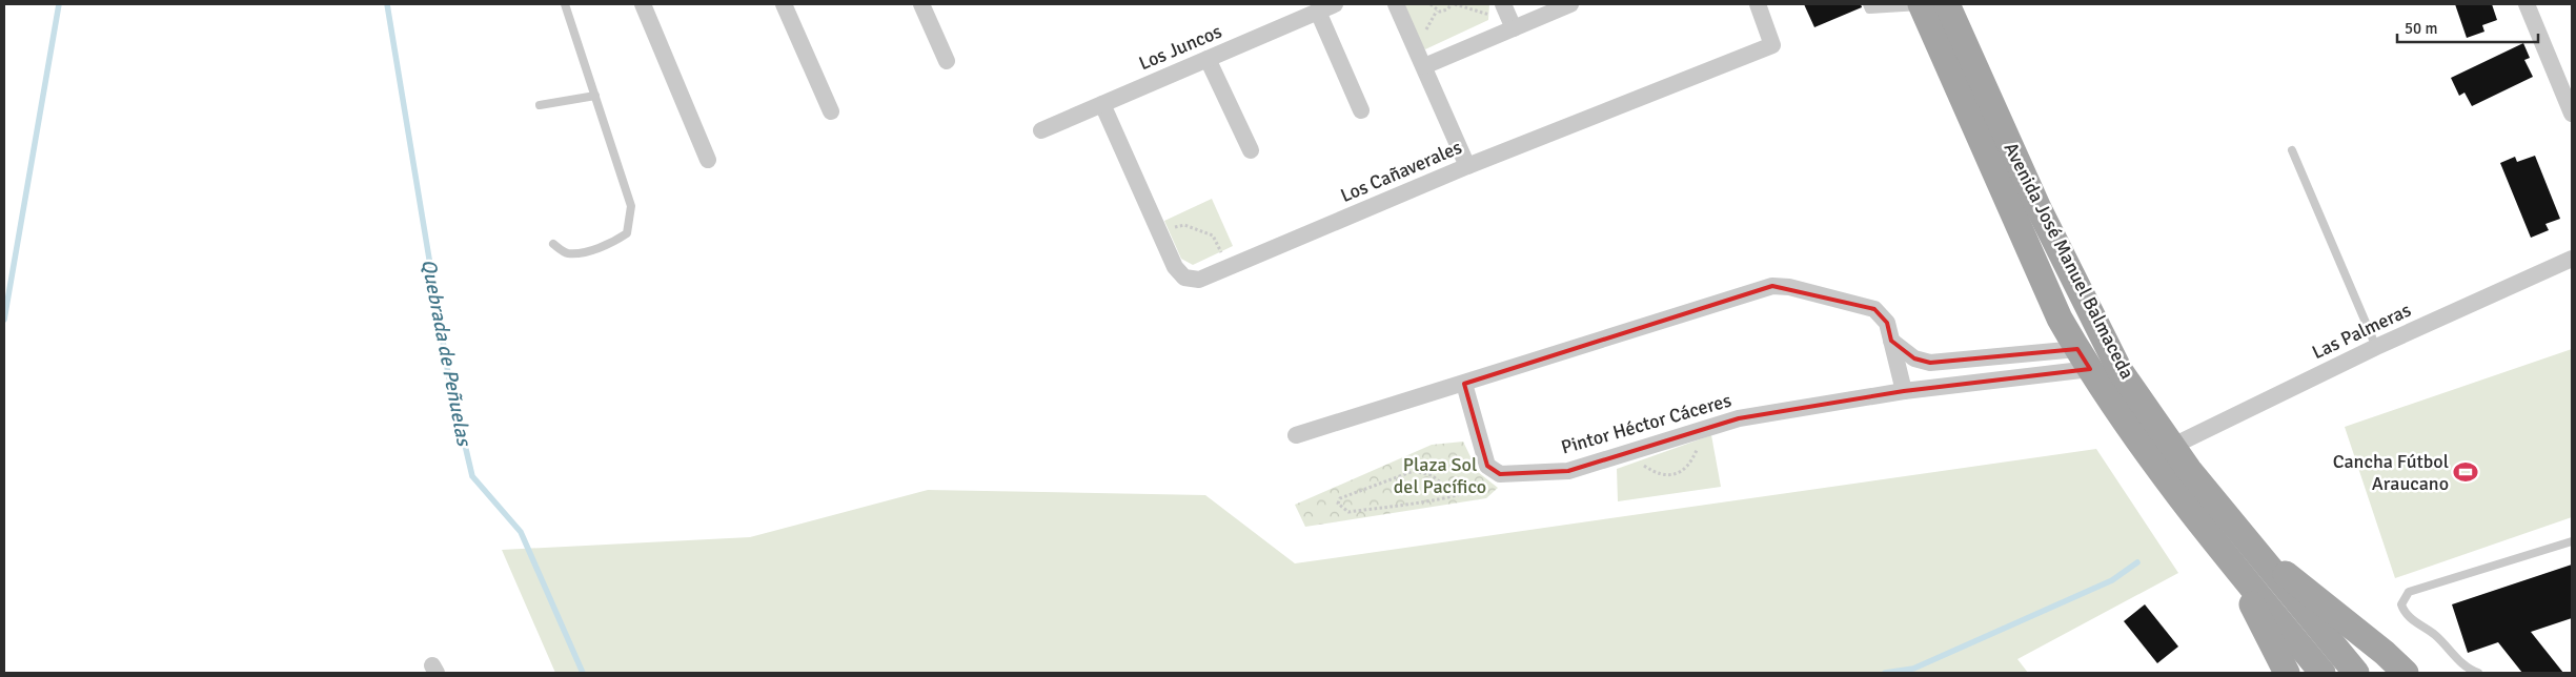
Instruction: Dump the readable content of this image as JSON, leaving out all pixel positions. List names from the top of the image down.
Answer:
{
  "streets": {
    "main road": ["Avenida José Manuel Balmaceda"],
    "street": [
      "Los Juncos",
      "Los Cañaverales",
      "Las Palmeras",
      "Pintor Héctor Cáceres"
    ]
  },
  "crossings": [
    ["Los Juncos", "Los Cañaverales"],
    ["Avenida José Manuel Balmaceda", "Las Palmeras"],
    ["Avenida José Manuel Balmaceda", "Pintor Héctor Cáceres"]
  ],
  "water": ["Quebrada de Peñuelas"],
  "parks": ["Plaza Sol del Pacífico"],
  "places": {
    "sports": ["Cancha Fútbol Araucano"]
  },
  "scale_bar": "50 m"
}
